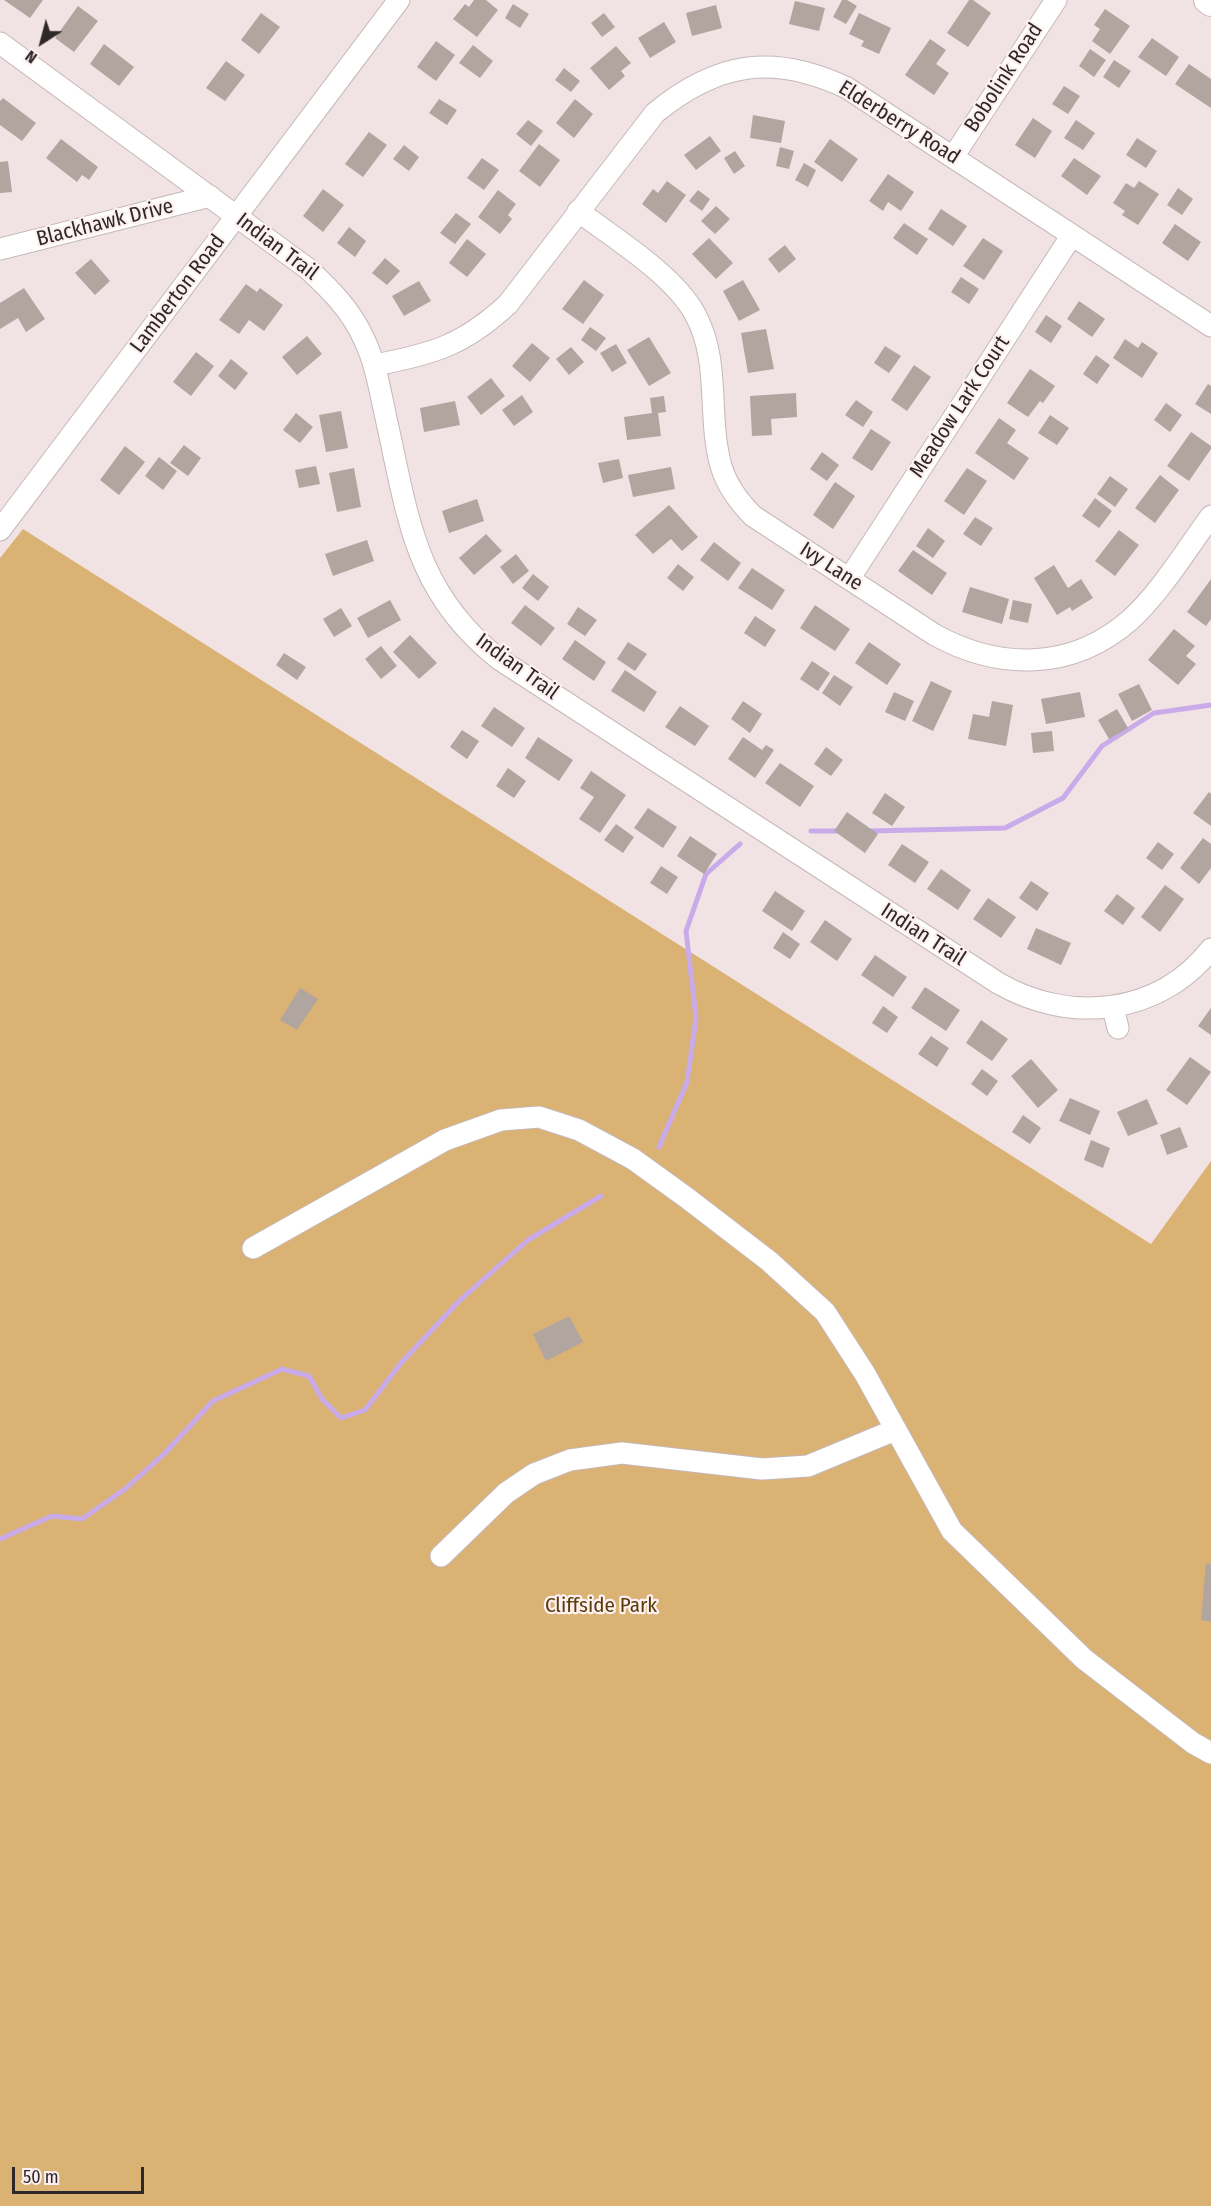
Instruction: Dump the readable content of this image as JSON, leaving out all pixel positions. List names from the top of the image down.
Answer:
{
  "streets": {
    "street": [
      "Bobolink Road",
      "Elderberry Road",
      "Blackhawk Drive",
      "Indian Trail",
      "Lamberton Road",
      "Meadow Lark Court",
      "Ivy Lane"
    ]
  },
  "crossings": [
    ["Bobolink Road", "Elderberry Road"],
    ["Elderberry Road", "Indian Trail"],
    ["Elderberry Road", "Meadow Lark Court"],
    ["Elderberry Road", "Ivy Lane"],
    ["Blackhawk Drive", "Indian Trail"],
    ["Indian Trail", "Lamberton Road"],
    ["Meadow Lark Court", "Ivy Lane"]
  ],
  "parks": ["Cliffside Park"],
  "scale_bar": "50 m",
  "north": "bottom left"
}
